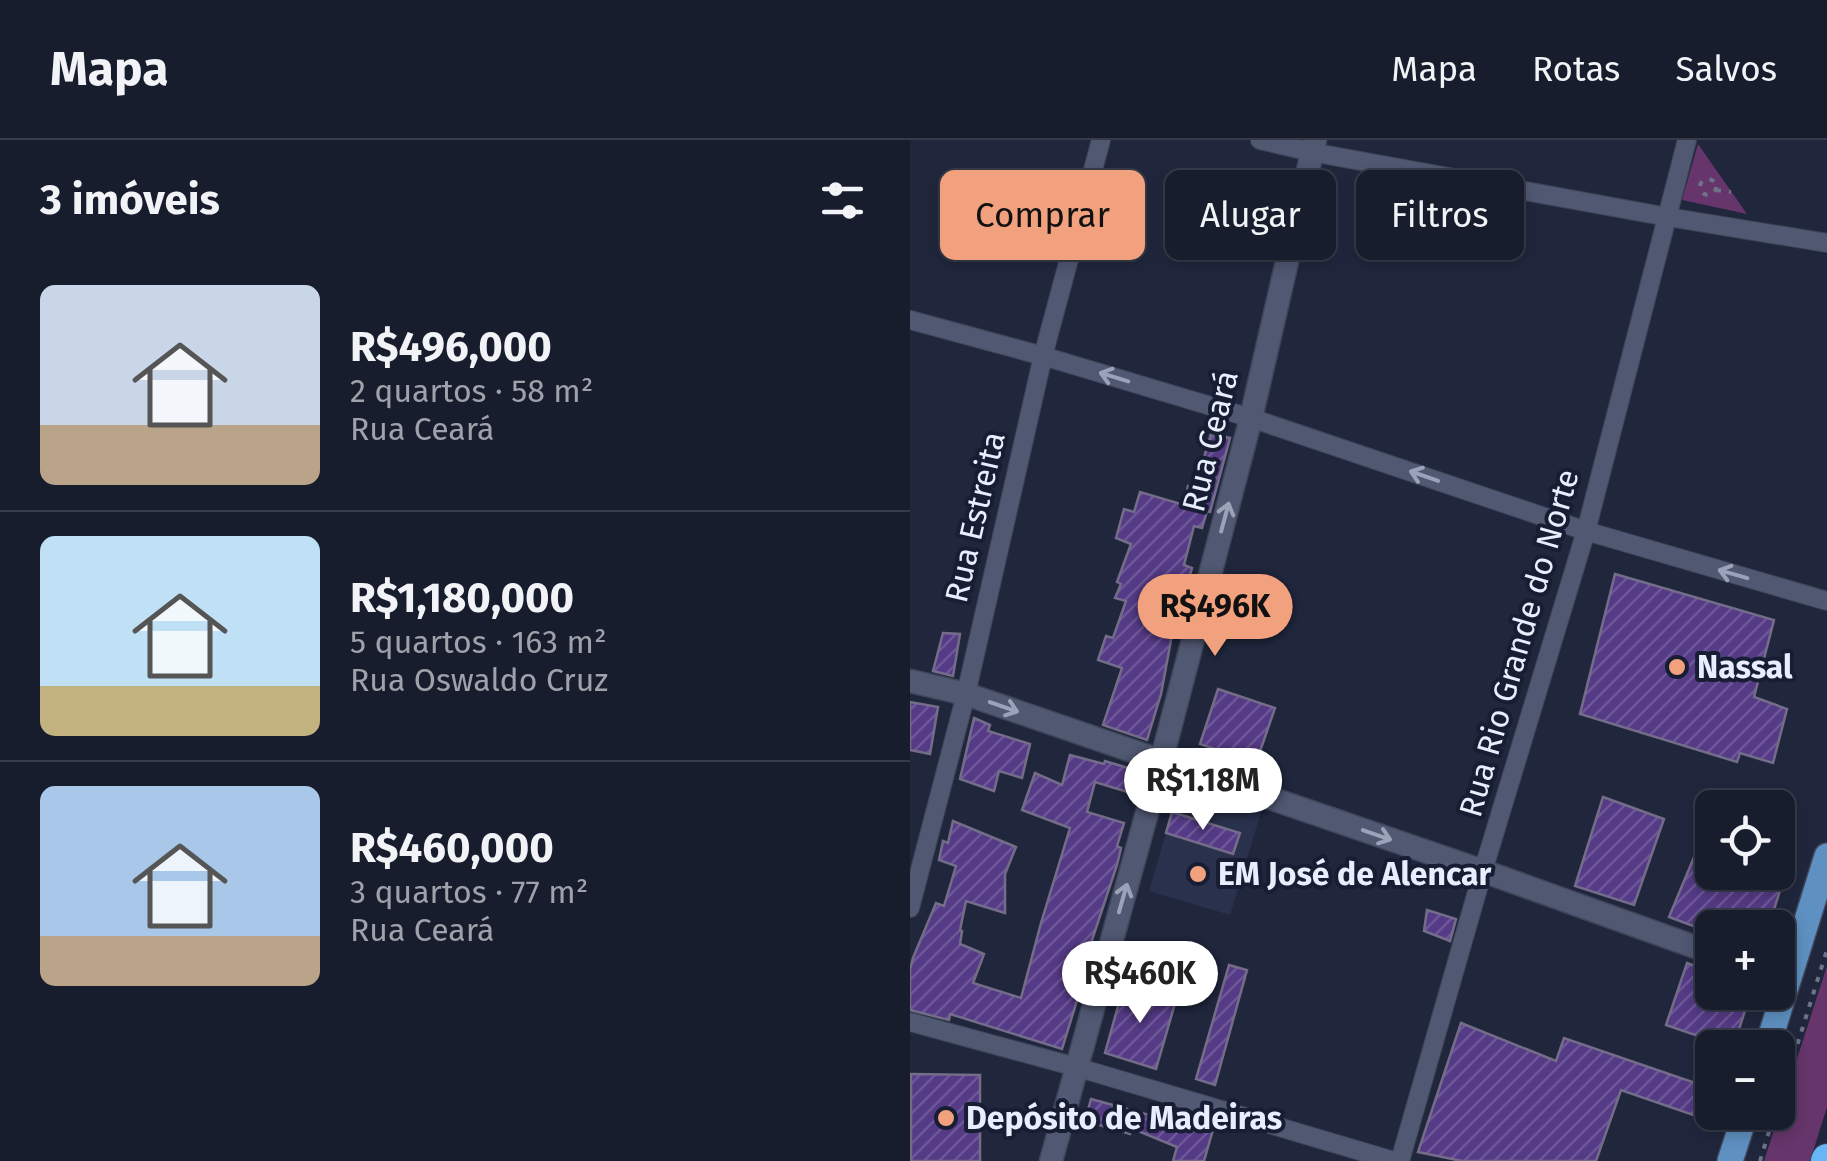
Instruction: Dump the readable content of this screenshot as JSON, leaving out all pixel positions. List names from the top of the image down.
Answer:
{
  "streets": {
    "street": ["Rua Ceará", "Rua Estreita", "Rua Rio Grande do Norte"]
  },
  "one_way": ["Rua Ceará"],
  "places": ["Nassal", "EM José de Alencar", "Depósito de Madeiras"],
  "page": {
    "header": "Mapa",
    "nav": ["Mapa", "Rotas", "Salvos"],
    "heading": "3 imóveis",
    "chip": ["Comprar", "Alugar", "Filtros"],
    "list": [
      {
        "name": "R$496,000",
        "note": "2 quartos · 58 m² · Rua Ceará"
      },
      {
        "name": "R$1,180,000",
        "note": "5 quartos · 163 m² · Rua Oswaldo Cruz"
      },
      {
        "name": "R$460,000",
        "note": "3 quartos · 77 m² · Rua Ceará"
      }
    ],
    "price": ["R$496K", "R$1.18M", "R$460K"],
    "map_buttons": ["+", "−"]
  }
}
